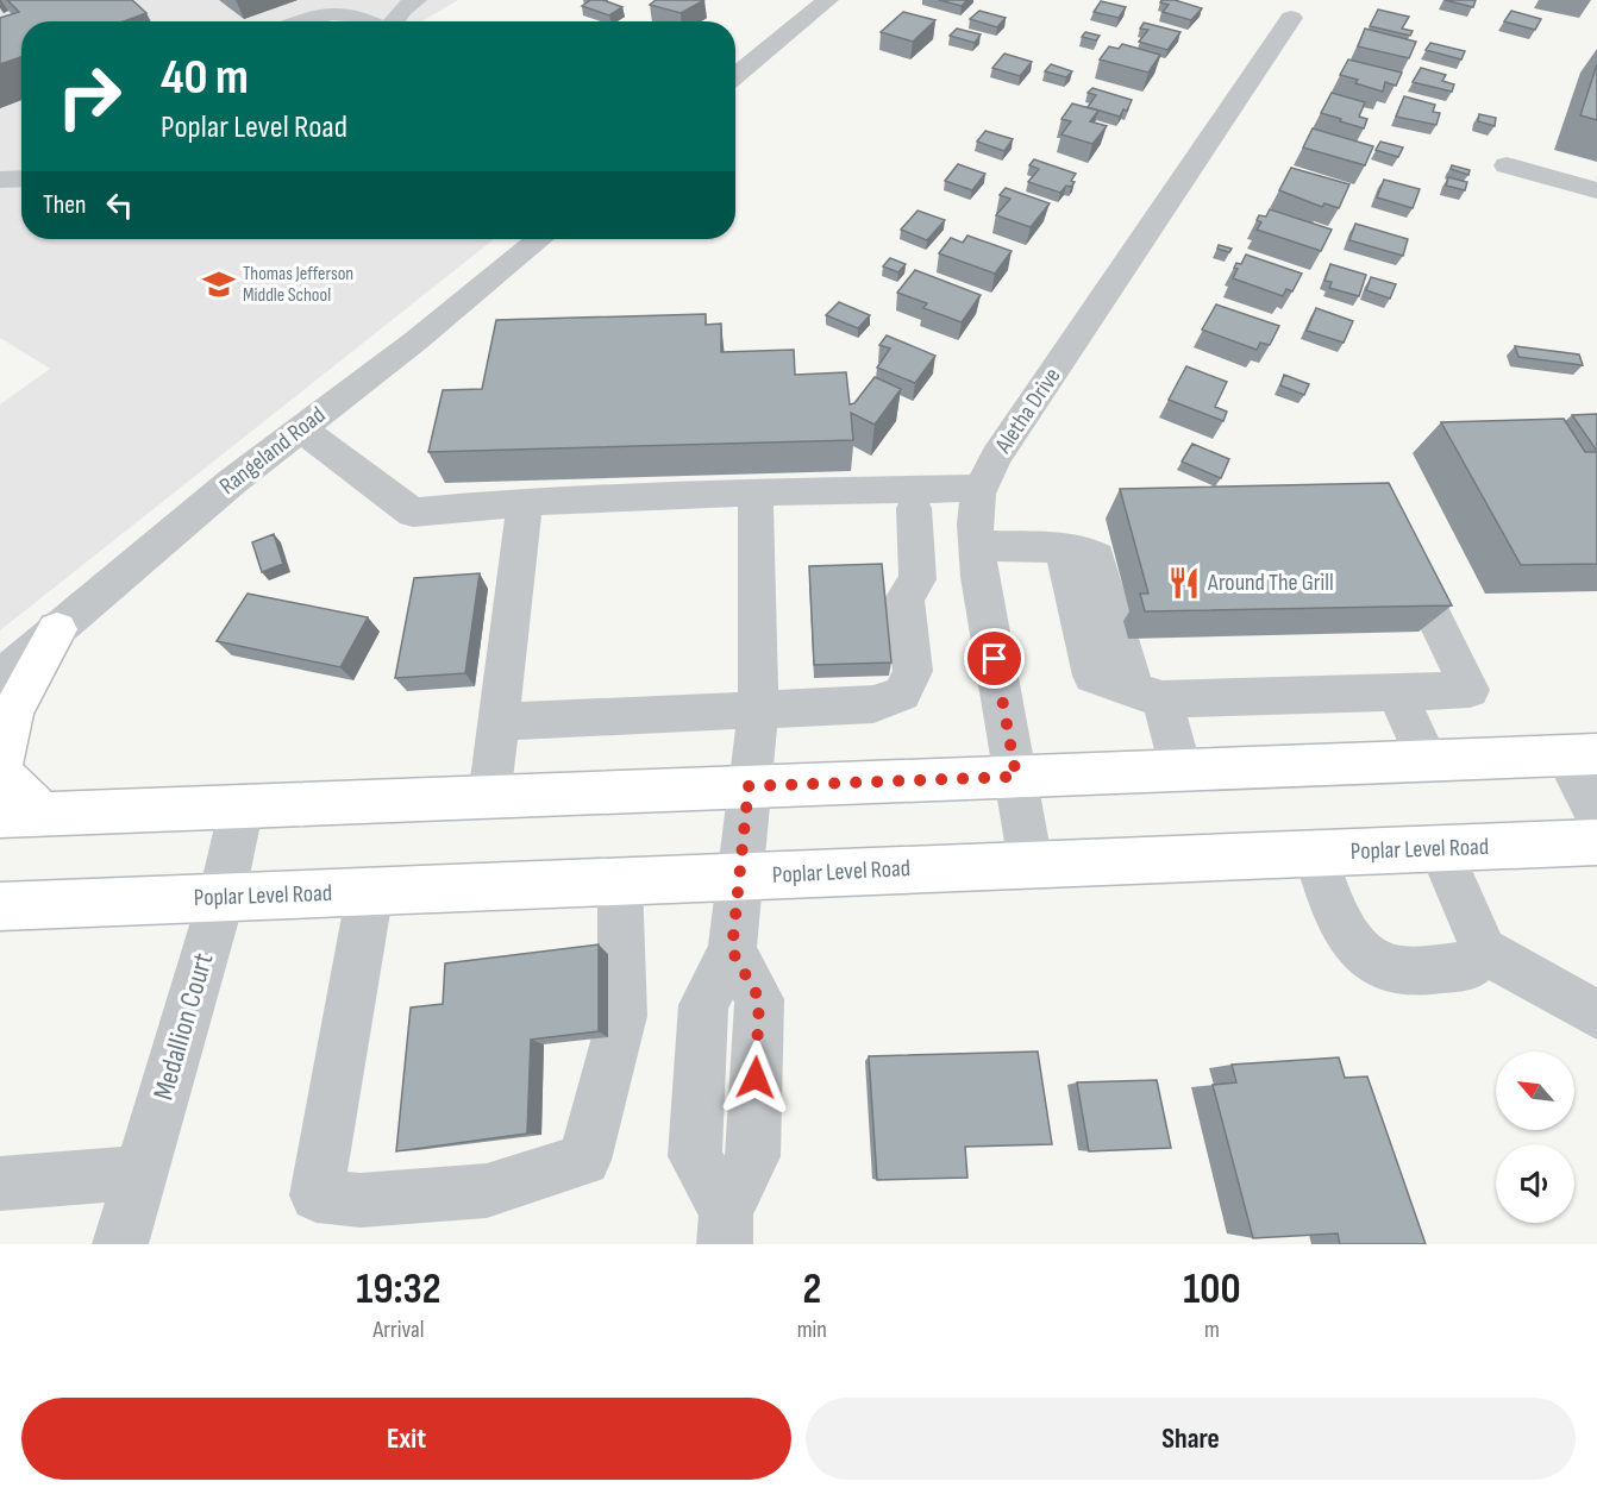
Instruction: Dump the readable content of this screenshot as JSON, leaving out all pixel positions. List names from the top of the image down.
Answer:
{
  "streets": {
    "main road": ["Poplar Level Road"],
    "street": ["Aletha Drive", "Rangeland Road", "Medallion Court"]
  },
  "crossings": [
    ["Aletha Drive", "Poplar Level Road"],
    ["Poplar Level Road", "Medallion Court"]
  ],
  "places": {
    "school or university": ["Thomas Jefferson Middle School"],
    "restaurant": ["Around The Grill"]
  },
  "north": "top left",
  "page": {
    "turn": ["40 m", "Poplar Level Road"],
    "then": "Then",
    "eta": [
      "19:32",
      "Arrival",
      "2",
      "min",
      "100",
      "m"
    ],
    "buttons": ["Exit", "Share"]
  }
}
